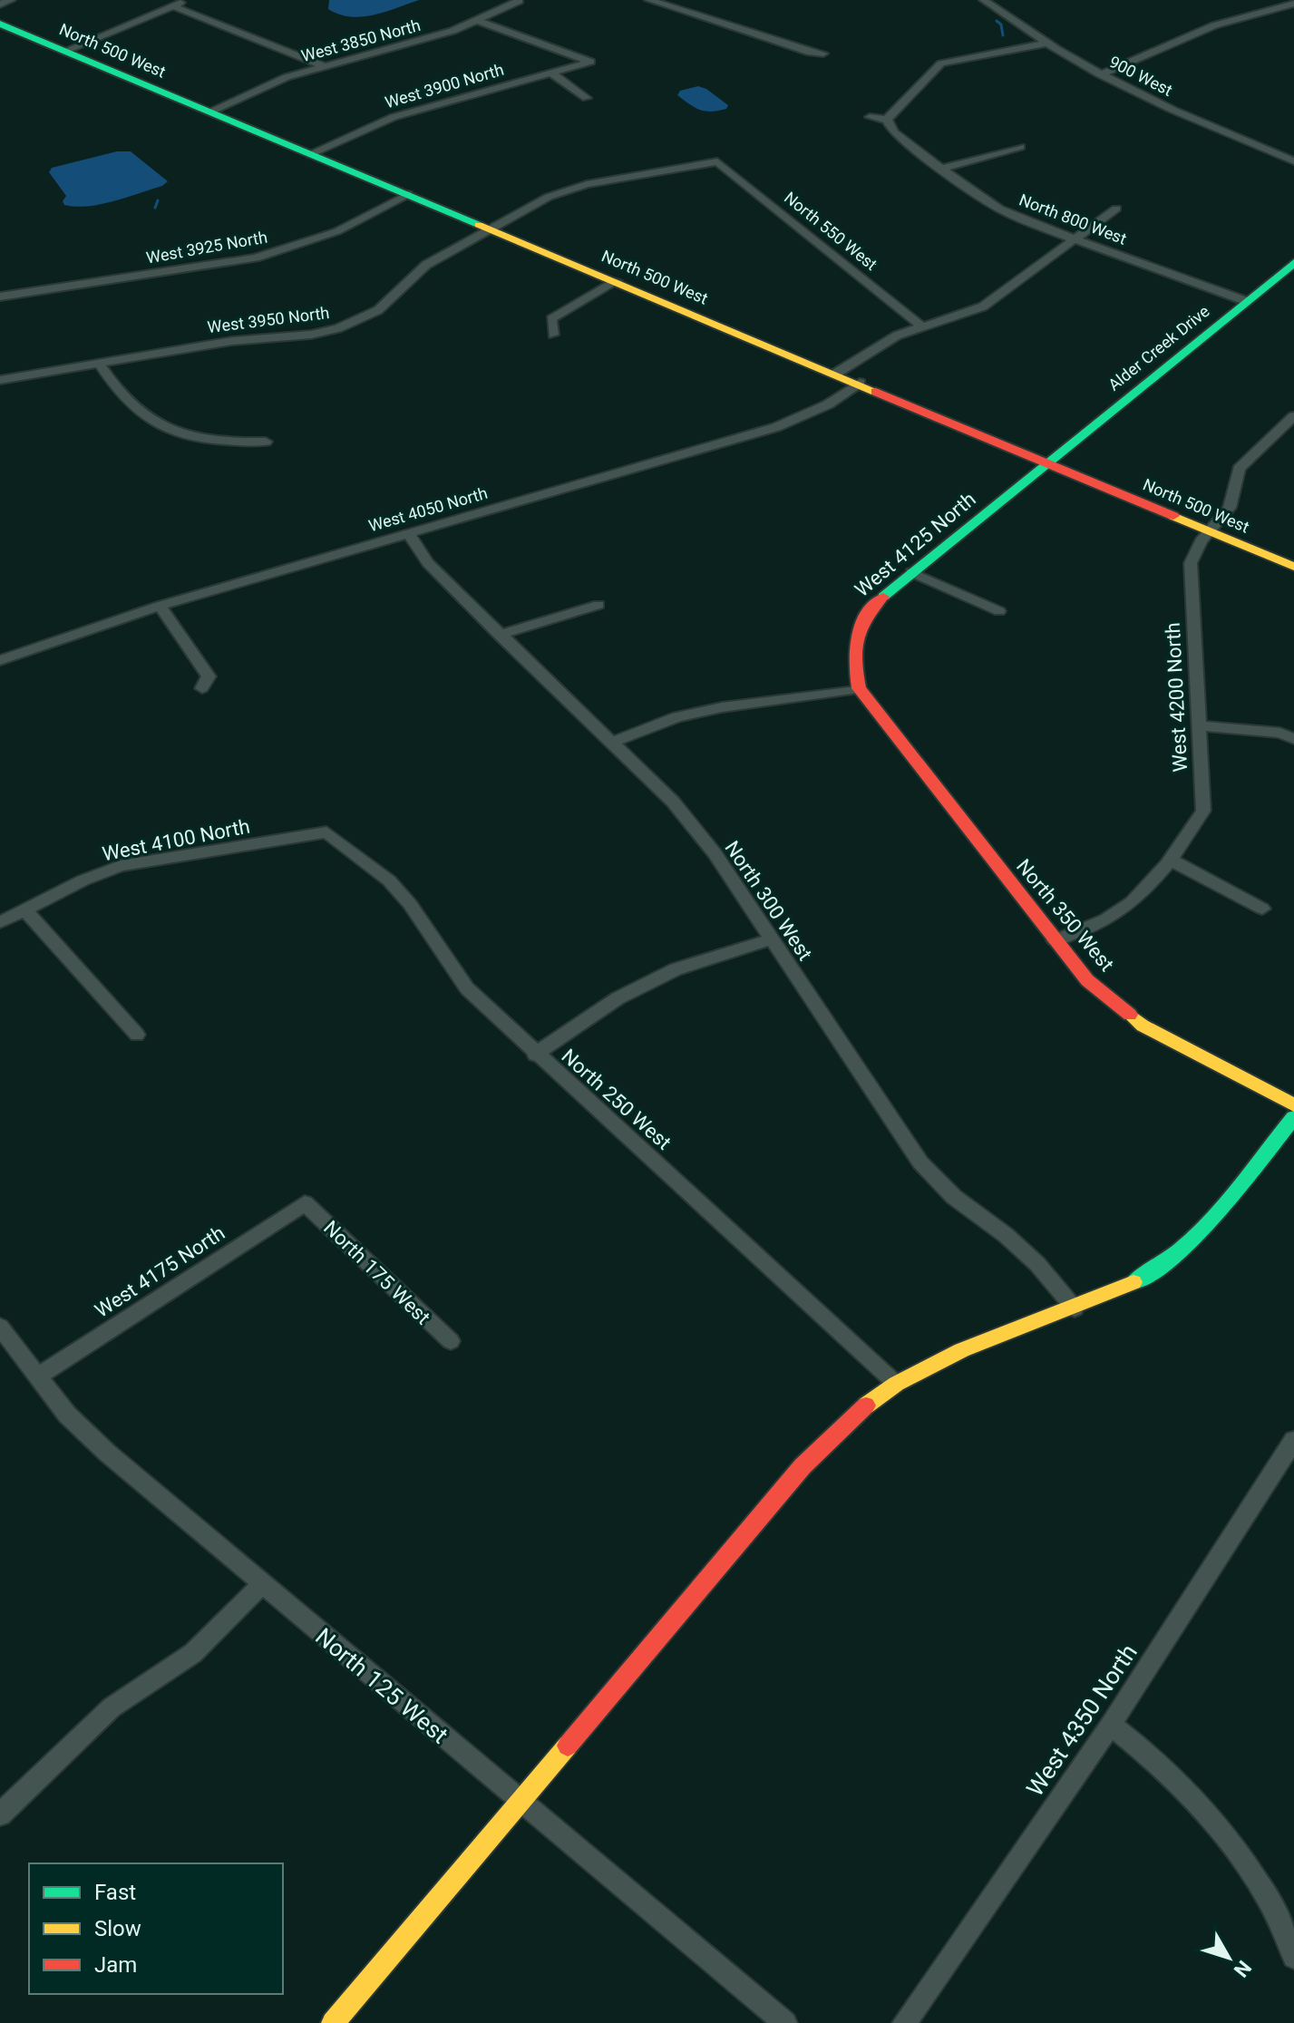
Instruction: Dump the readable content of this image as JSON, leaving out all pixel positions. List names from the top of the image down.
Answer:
{
  "streets": {
    "street": [
      "West 3850 North",
      "North 500 West",
      "900 West",
      "West 3900 North",
      "North 800 West",
      "North 550 West",
      "West 3925 North",
      "West 3950 North",
      "Alder Creek Drive",
      "West 4050 North",
      "West 4125 North",
      "West 4200 North",
      "West 4100 North",
      "North 300 West",
      "North 350 West",
      "North 250 West",
      "West 4175 North",
      "North 175 West",
      "North 125 West",
      "West 4350 North"
    ]
  },
  "crossings": [
    ["West 3850 North", "North 500 West"],
    ["West 3850 North", "West 3900 North"],
    ["North 500 West", "West 3900 North"],
    ["North 500 West", "West 3925 North"],
    ["North 500 West", "West 3950 North"],
    ["North 500 West", "Alder Creek Drive"],
    ["North 500 West", "West 4050 North"],
    ["North 500 West", "West 4125 North"],
    ["North 500 West", "West 4200 North"],
    ["North 800 West", "Alder Creek Drive"],
    ["North 550 West", "West 3950 North"],
    ["Alder Creek Drive", "West 4125 North"],
    ["West 4050 North", "North 300 West"],
    ["West 4125 North", "North 350 West"],
    ["West 4200 North", "North 350 West"],
    ["West 4100 North", "North 250 West"],
    ["West 4175 North", "North 175 West"],
    ["West 4175 North", "North 125 West"]
  ],
  "legend": ["Fast", "Slow", "Jam"],
  "north": "bottom right"
}
